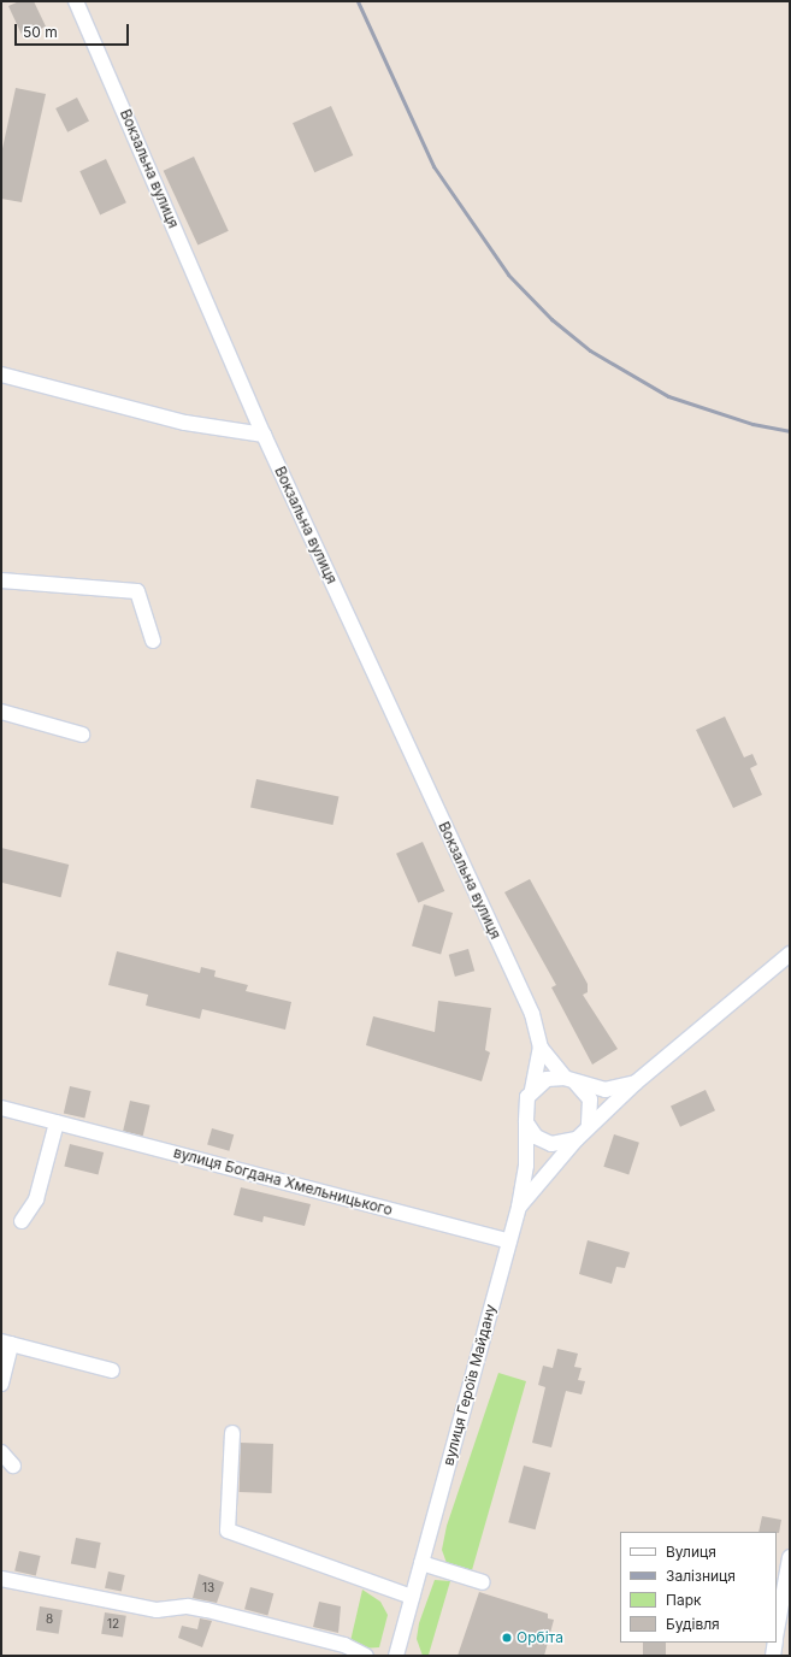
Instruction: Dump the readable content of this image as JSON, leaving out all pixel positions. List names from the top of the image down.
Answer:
{
  "streets": {
    "street": ["Вокзальна вулиця", "вулиця Богдана Хмельницького", "вулиця Героїв Майдану"]
  },
  "crossings": [
    ["Вокзальна вулиця", "вулиця Героїв Майдану"],
    ["вулиця Богдана Хмельницького", "вулиця Героїв Майдану"]
  ],
  "places": ["Орбіта"],
  "house_numbers": ["13", "8", "12"],
  "legend": [
    "Вулиця",
    "Залізниця",
    "Парк",
    "Будівля"
  ],
  "scale_bar": "50 m"
}
